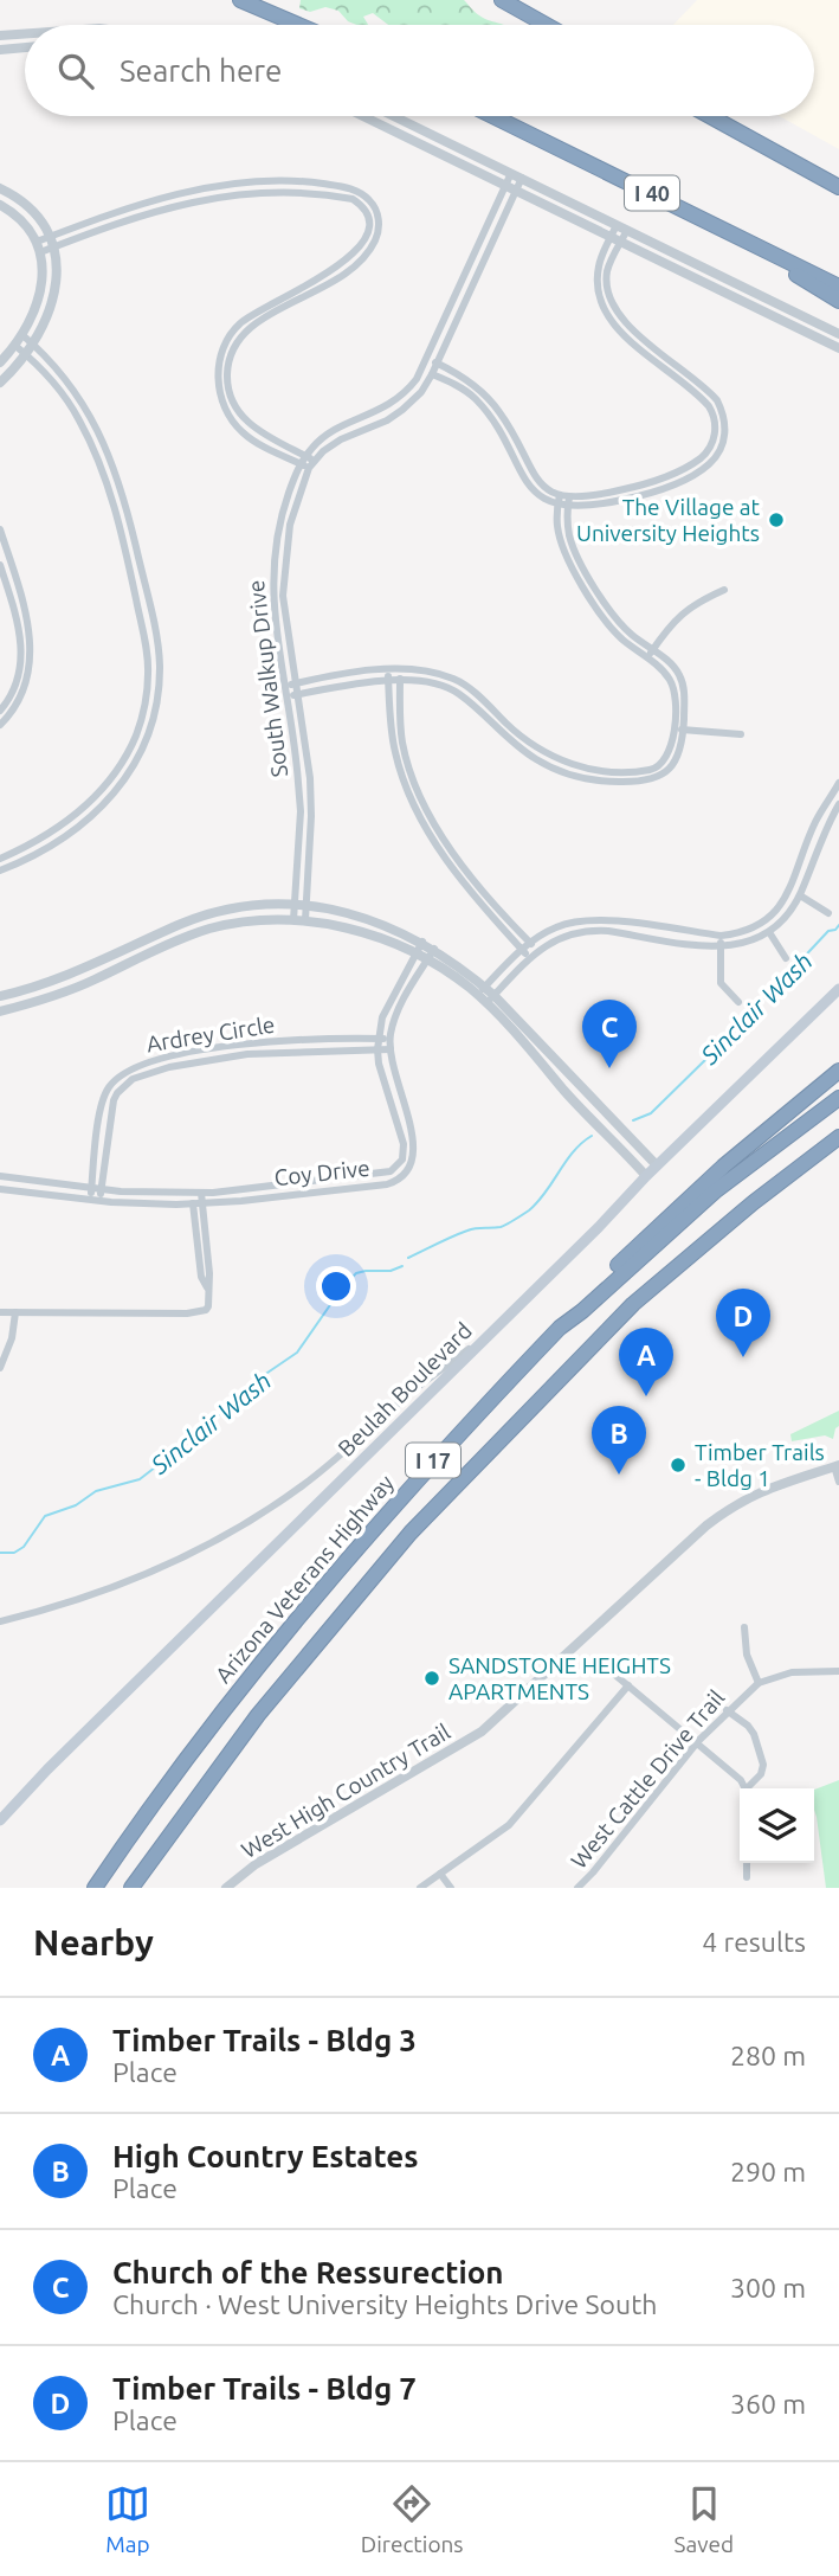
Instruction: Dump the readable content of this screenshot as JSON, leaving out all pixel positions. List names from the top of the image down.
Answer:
{
  "streets": {
    "highway": ["I 40", "I 17", "Arizona Veterans Highway"],
    "main road": ["Beulah Boulevard"],
    "street": [
      "South Walkup Drive",
      "Ardrey Circle",
      "Coy Drive",
      "West Cattle Drive Trail",
      "West High Country Trail"
    ]
  },
  "crossings": [
    ["Ardrey Circle", "Coy Drive"]
  ],
  "water": ["Sinclair Wash"],
  "places": ["The Village at University Heights", "Timber Trails - Bldg 1", "SANDSTONE HEIGHTS APARTMENTS"],
  "page": {
    "search": "Search here",
    "pins": [
      "C",
      "D",
      "A",
      "B"
    ],
    "heading": ["Nearby", "4 results"],
    "list": [
      {
        "mark": "A",
        "name": "Timber Trails - Bldg 3",
        "note": "Place",
        "value": "280 m"
      },
      {
        "mark": "B",
        "name": "High Country Estates",
        "note": "Place",
        "value": "290 m"
      },
      {
        "mark": "C",
        "name": "Church of the Ressurection",
        "note": "Church · West University Heights Drive South",
        "value": "300 m"
      },
      {
        "mark": "D",
        "name": "Timber Trails - Bldg 7",
        "note": "Place",
        "value": "360 m"
      }
    ],
    "nav": ["Map", "Directions", "Saved"]
  }
}
